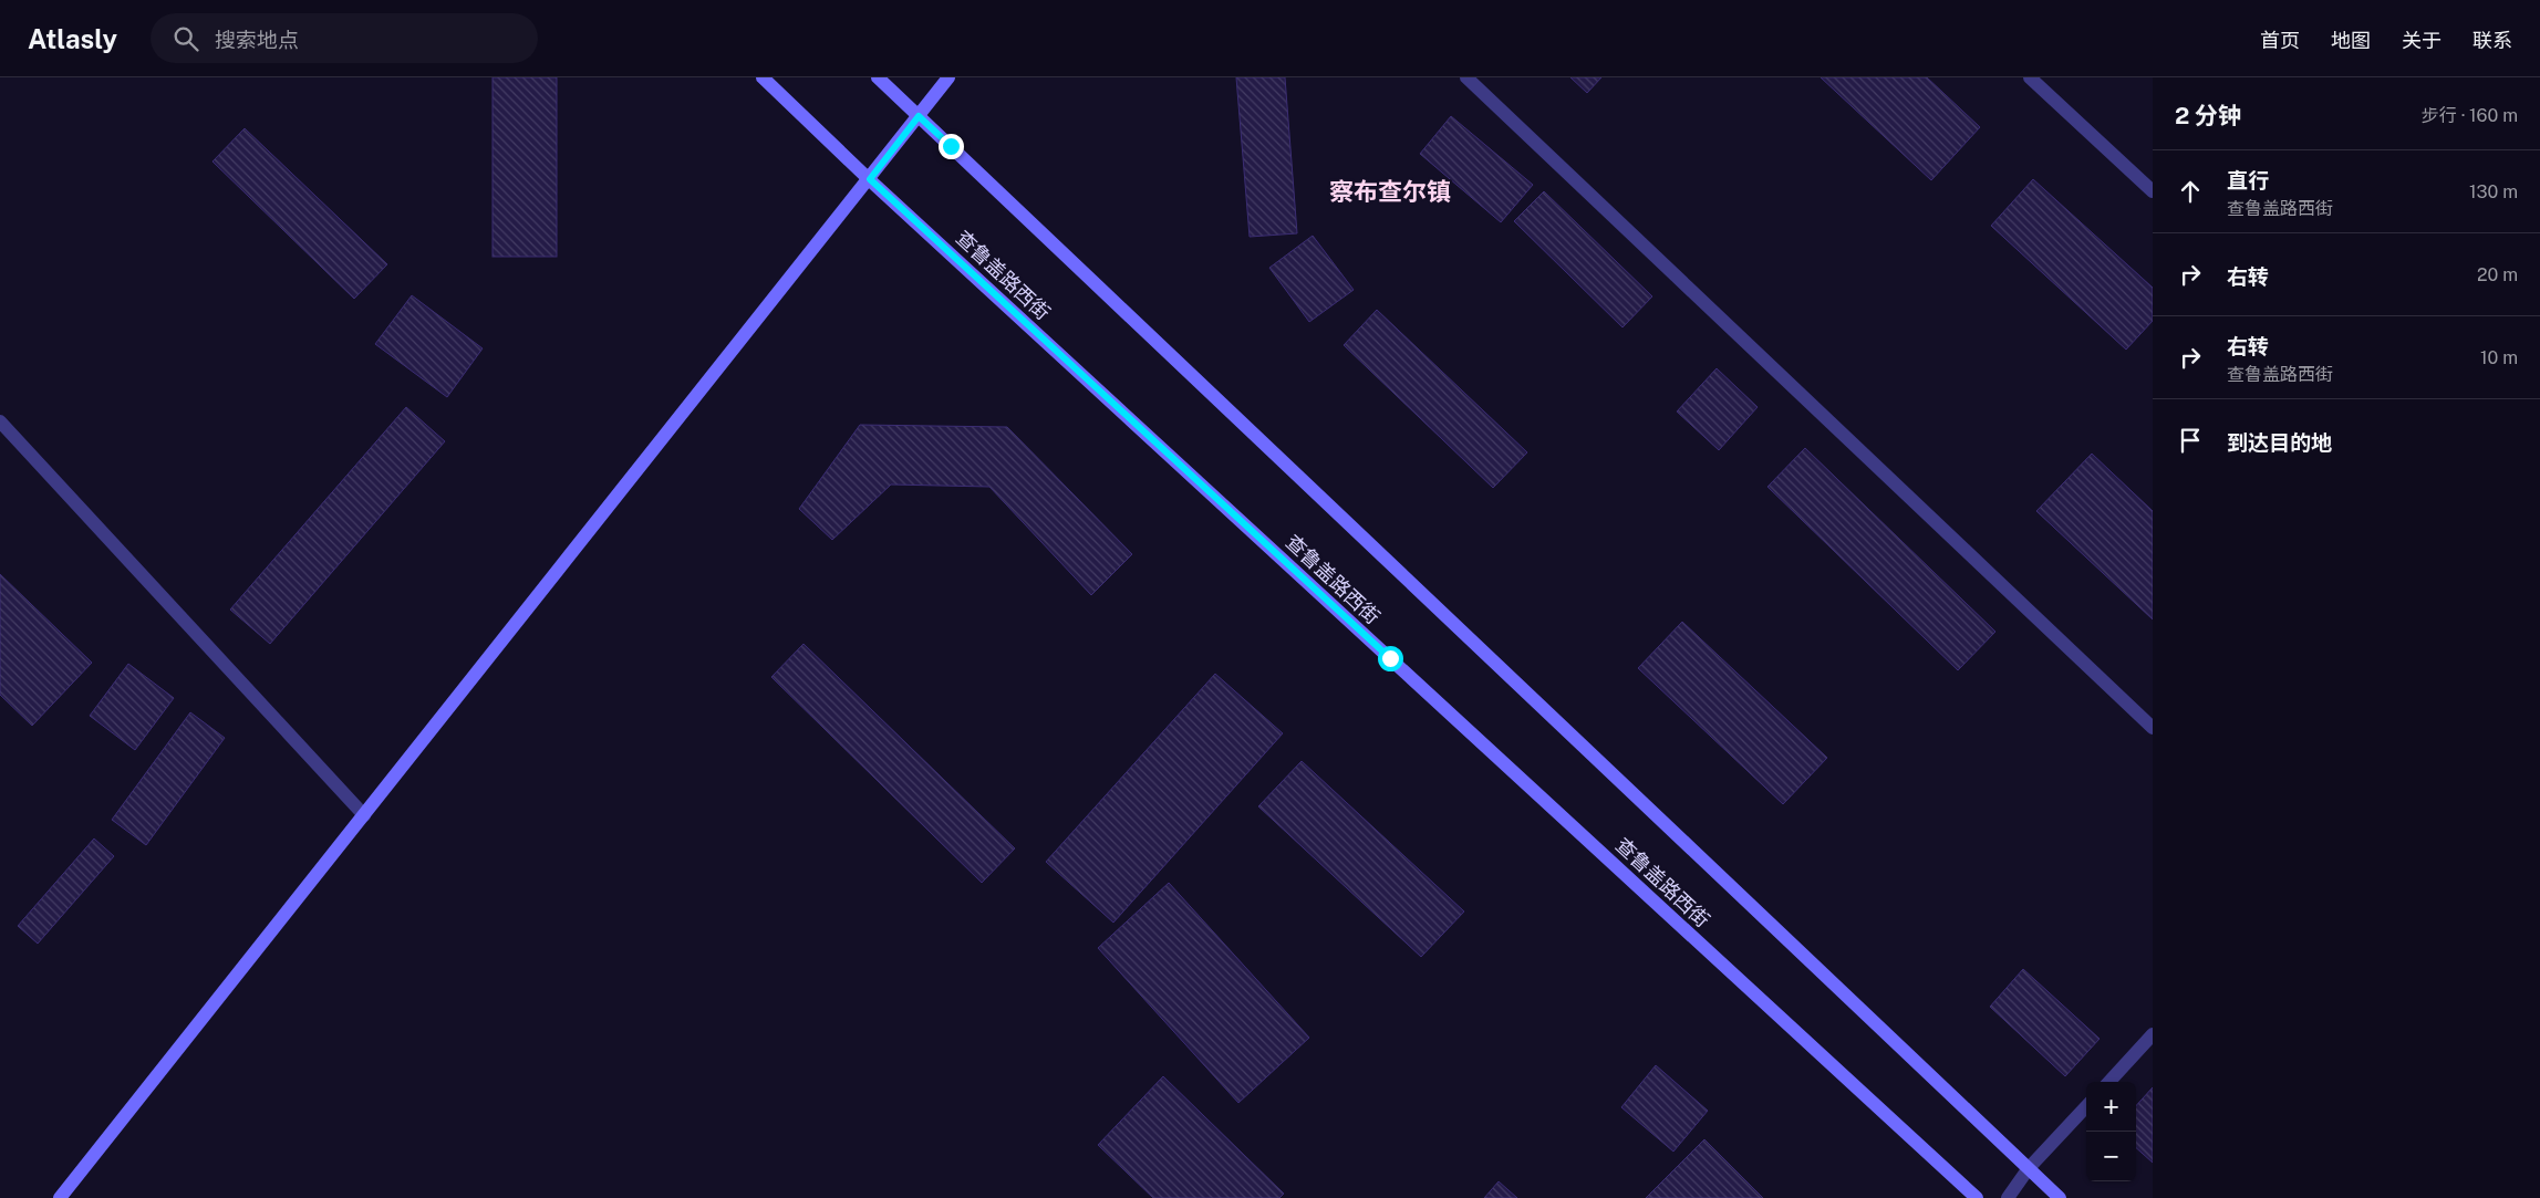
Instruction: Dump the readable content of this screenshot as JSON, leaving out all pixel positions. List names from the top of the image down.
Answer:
{
  "streets": {
    "street": ["查鲁盖路西街"]
  },
  "districts": ["察布查尔镇"],
  "page": {
    "header": "Atlasly",
    "search": "搜索地点",
    "nav": [
      "首页",
      "地图",
      "关于",
      "联系"
    ],
    "heading": ["2 分钟", "步行 · 160 m"],
    "list": [
      ["直行", "查鲁盖路西街", "130 m"],
      ["右转", "20 m"],
      ["右转", "查鲁盖路西街", "10 m"],
      "到达目的地"
    ],
    "map_buttons": ["+", "−"]
  }
}
